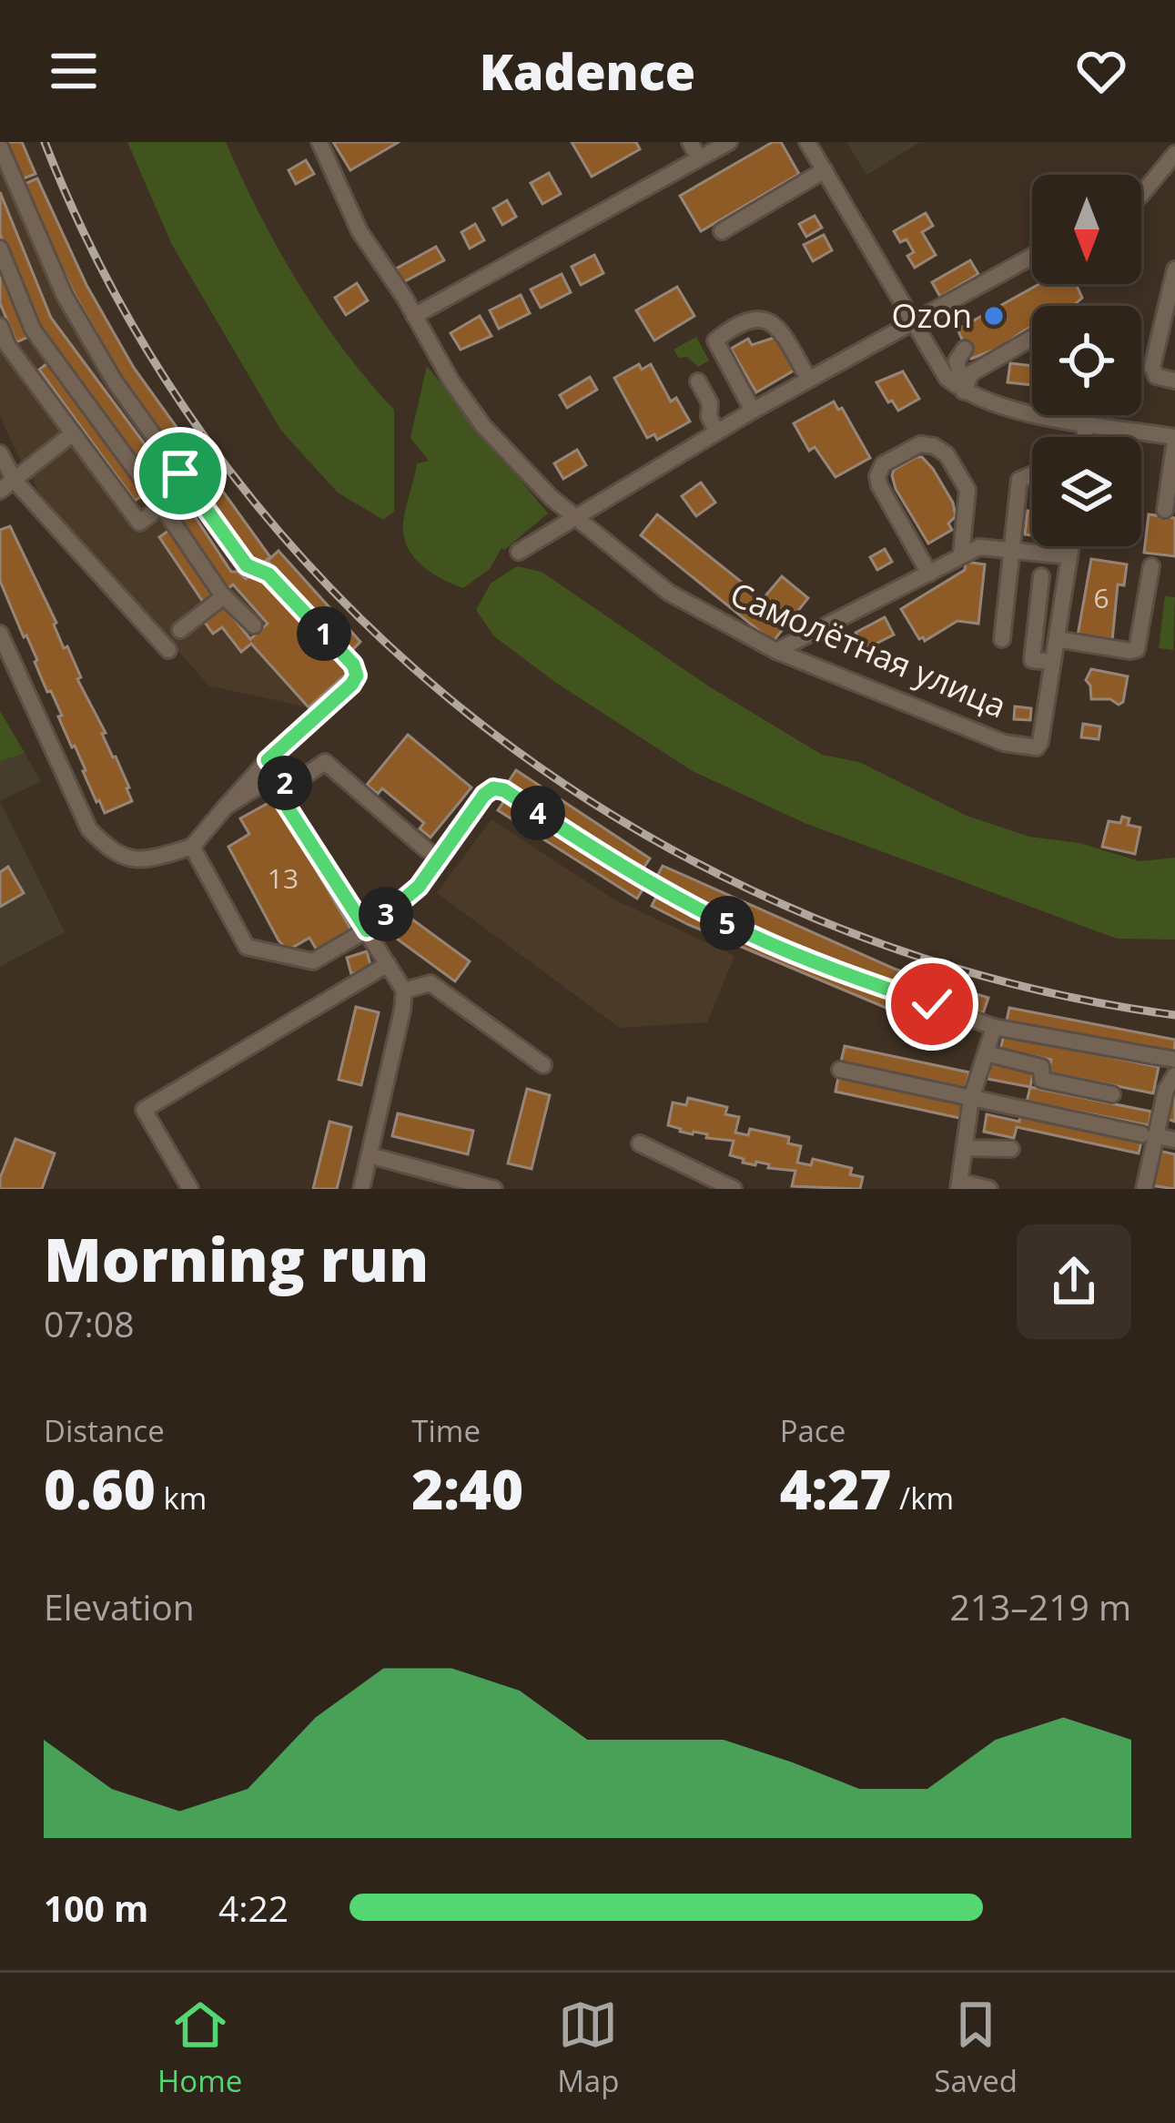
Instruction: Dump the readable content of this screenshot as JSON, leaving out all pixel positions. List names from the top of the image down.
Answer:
{
  "streets": {
    "street": ["Самолётная улица"]
  },
  "places": ["Ozon"],
  "house_numbers": ["6", "13"],
  "north": "bottom",
  "page": {
    "header": "Kadence",
    "pins": [
      "1",
      "2",
      "4",
      "3",
      "5"
    ],
    "heading": ["Morning run", "07:08"],
    "stats": [
      ["Distance", "0.60 km"],
      ["Time", "2:40"],
      ["Pace", "4:27 /km"]
    ],
    "chart": ["Elevation", "213–219 m"],
    "list": [
      {
        "name": "100 m",
        "note": "4:22"
      }
    ],
    "tabs": ["Home", "Map", "Saved"]
  }
}
